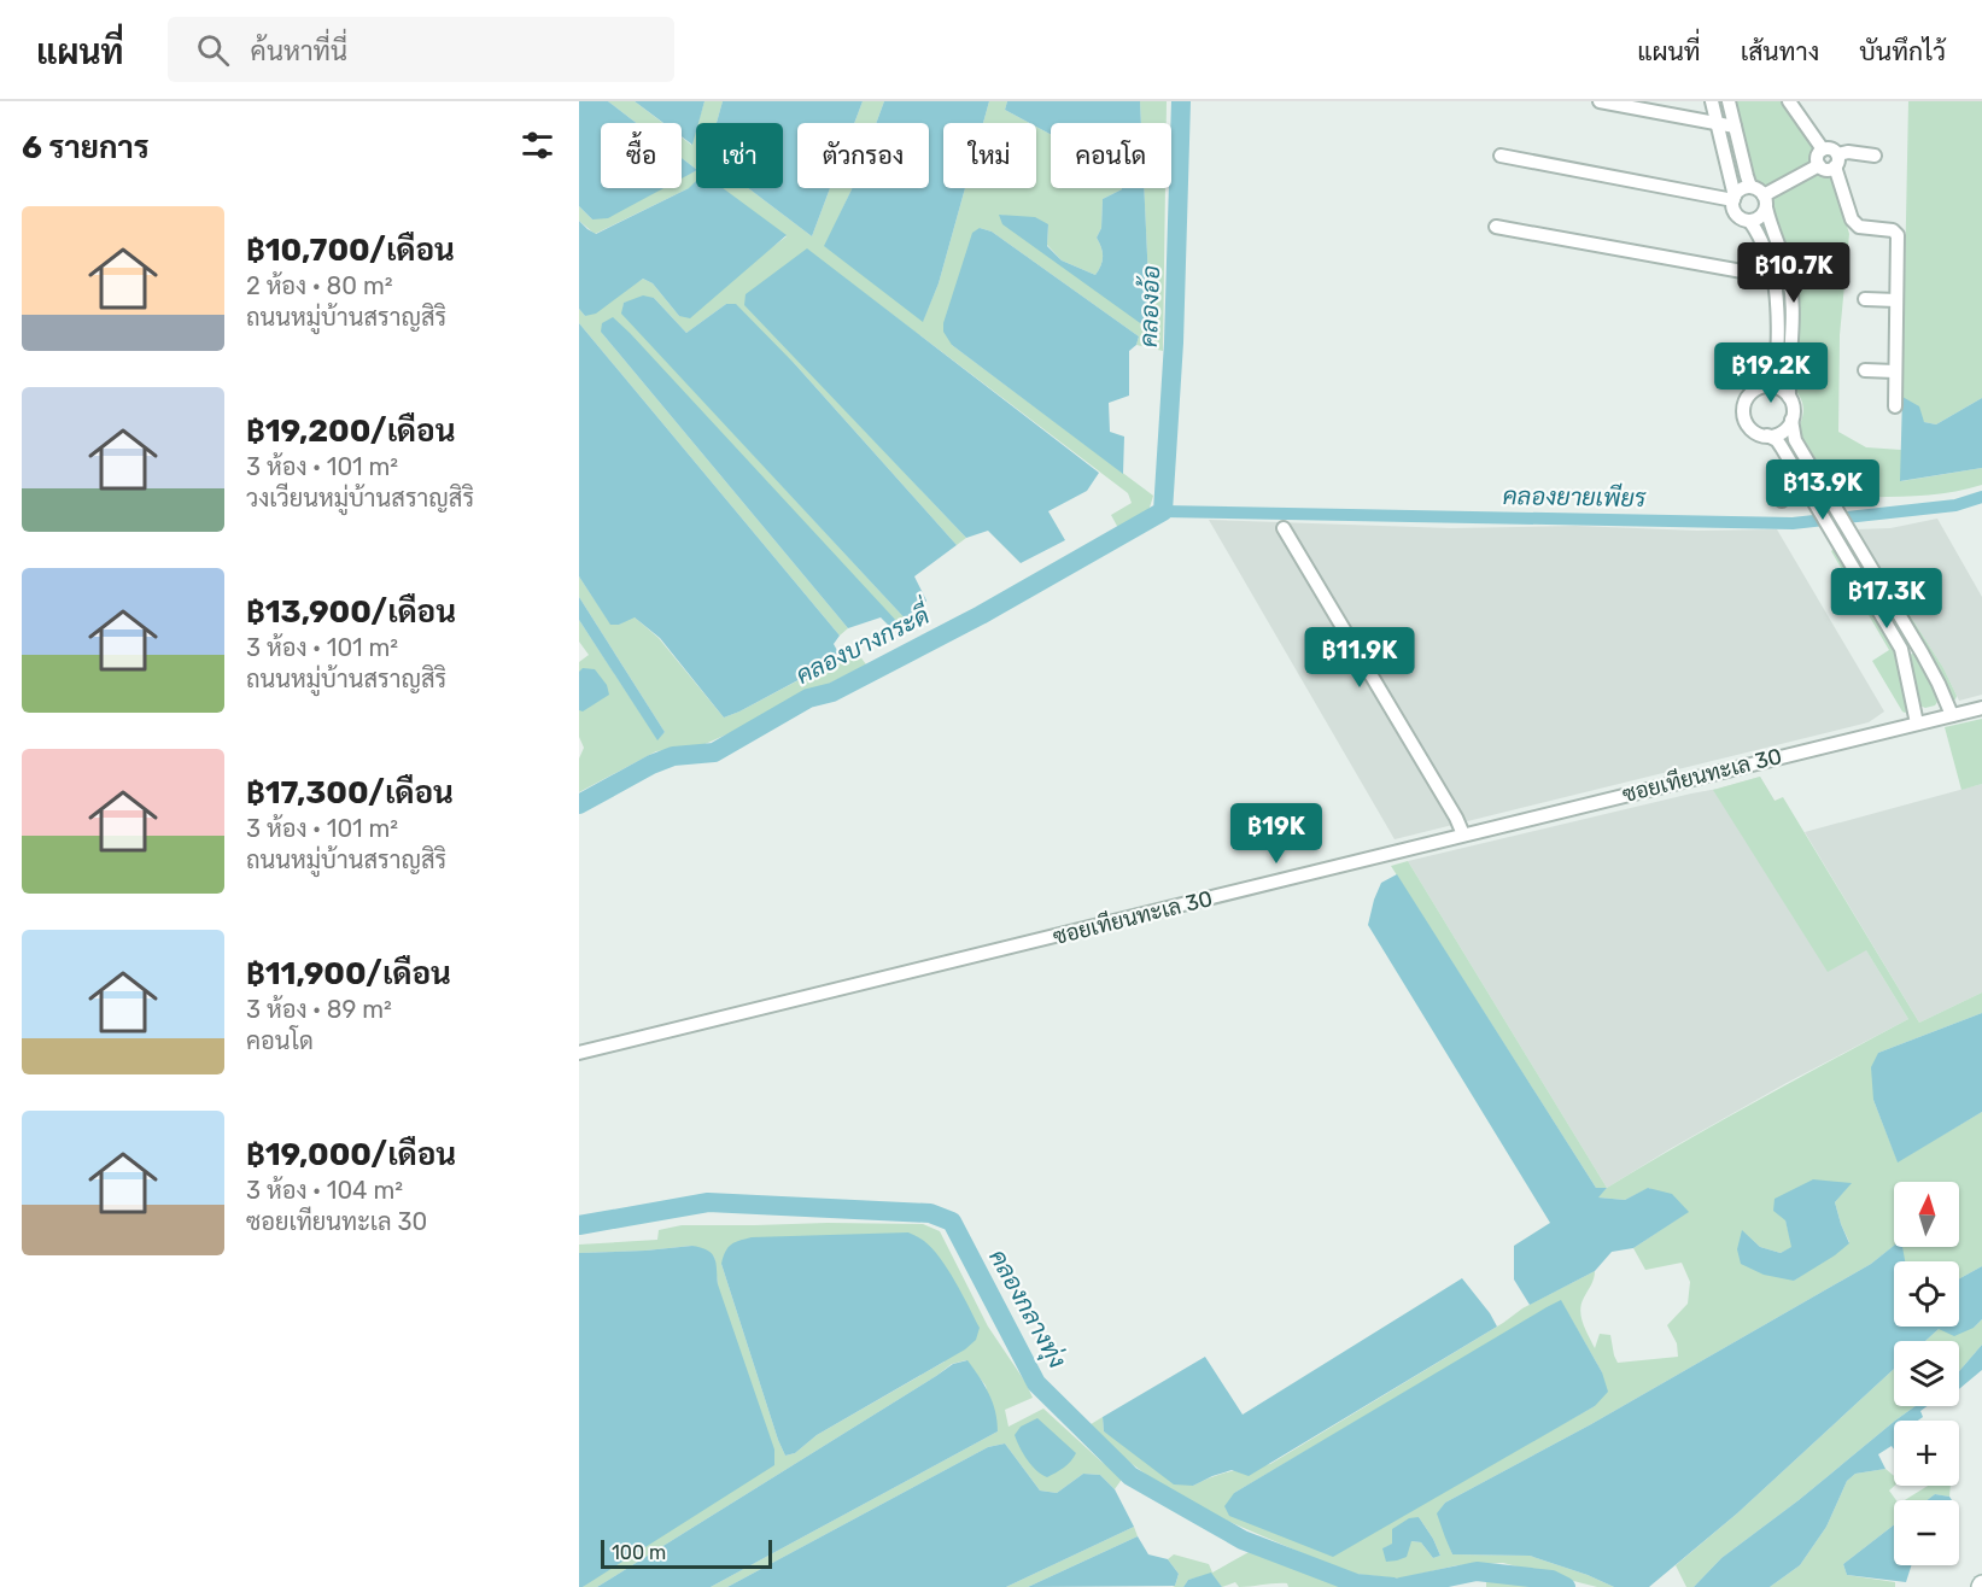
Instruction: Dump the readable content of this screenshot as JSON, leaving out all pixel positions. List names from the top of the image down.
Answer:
{
  "streets": {
    "street": ["ซอยเทียนทะเล 30"]
  },
  "water": [
    "คลองอ้อ",
    "คลองยายเพียร",
    "คลองบางกระดี่",
    "คลองกลางทุ่ง"
  ],
  "scale_bar": "100 m",
  "north": "top",
  "page": {
    "header": "แผนที่",
    "search": "ค้นหาที่นี่",
    "nav": ["แผนที่", "เส้นทาง", "บันทึกไว้"],
    "heading": "6 รายการ",
    "chip": [
      "ซื้อ",
      "เช่า",
      "ตัวกรอง",
      "ใหม่",
      "คอนโด"
    ],
    "list": [
      {
        "name": "฿10,700/เดือน",
        "note": "2 ห้อง · 80 m² · ถนนหมู่บ้านสราญสิริ"
      },
      {
        "name": "฿19,200/เดือน",
        "note": "3 ห้อง · 101 m² · วงเวียนหมู่บ้านสราญสิริ"
      },
      {
        "name": "฿13,900/เดือน",
        "note": "3 ห้อง · 101 m² · ถนนหมู่บ้านสราญสิริ"
      },
      {
        "name": "฿17,300/เดือน",
        "note": "3 ห้อง · 101 m² · ถนนหมู่บ้านสราญสิริ"
      },
      {
        "name": "฿11,900/เดือน",
        "note": "3 ห้อง · 89 m² · คอนโด"
      },
      {
        "name": "฿19,000/เดือน",
        "note": "3 ห้อง · 104 m² · ซอยเทียนทะเล 30"
      }
    ],
    "price": [
      "฿10.7K",
      "฿19.2K",
      "฿13.9K",
      "฿17.3K",
      "฿11.9K",
      "฿19K"
    ],
    "map_buttons": ["+", "−"],
    "scale": "100 m"
  }
}
